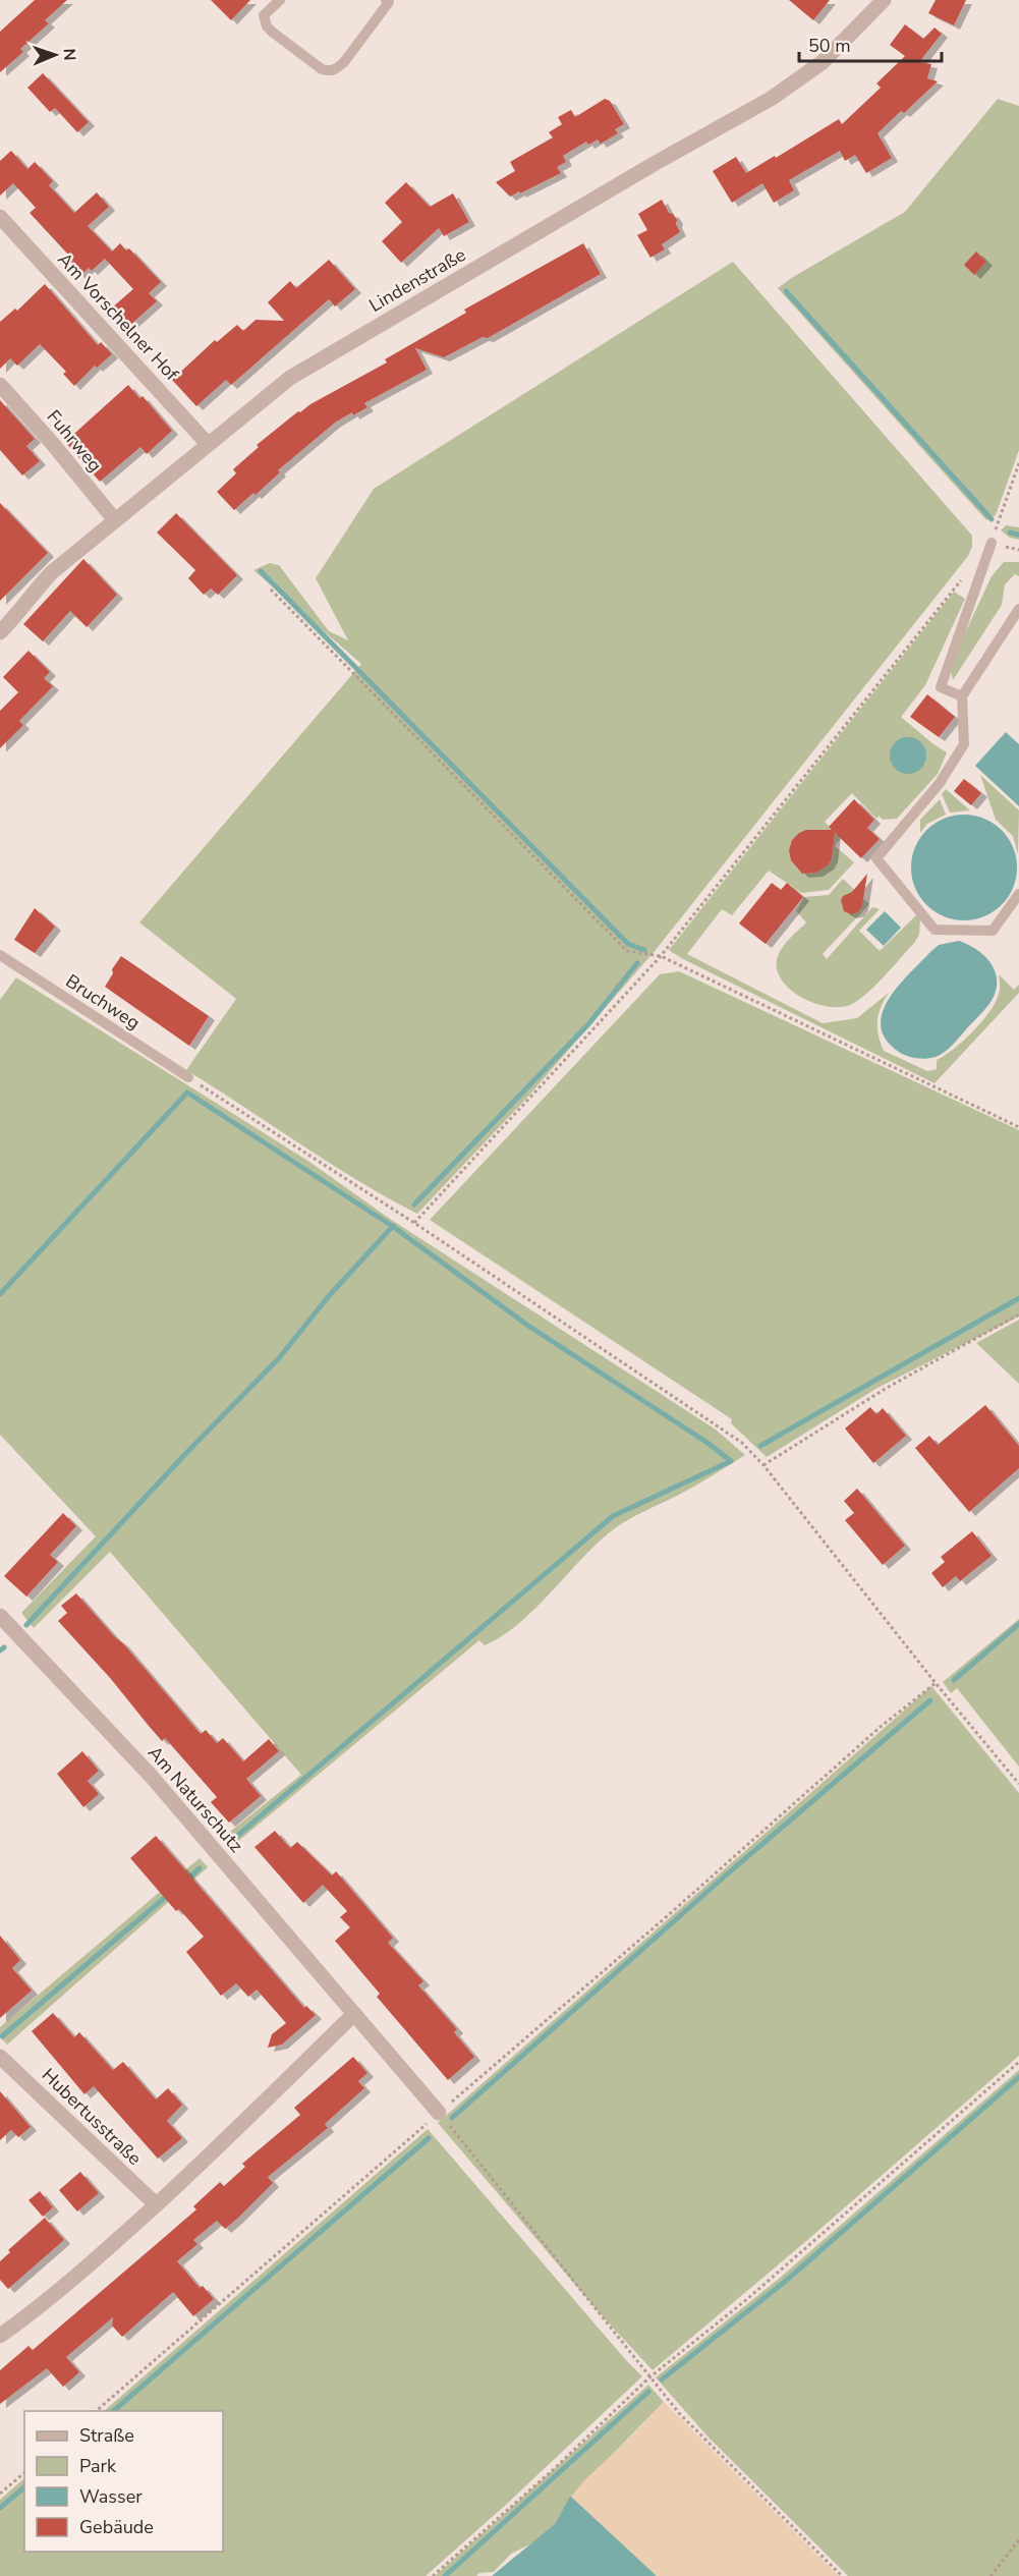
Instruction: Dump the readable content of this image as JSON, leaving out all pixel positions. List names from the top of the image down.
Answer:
{
  "streets": {
    "street": [
      "Lindenstraße",
      "Am Vorschelner Hof",
      "Fuhrweg",
      "Am Naturschutz",
      "Hubertusstraße"
    ],
    "lane": ["Bruchweg"]
  },
  "crossings": [
    ["Lindenstraße", "Am Vorschelner Hof"],
    ["Lindenstraße", "Fuhrweg"]
  ],
  "legend": [
    "Straße",
    "Park",
    "Wasser",
    "Gebäude"
  ],
  "scale_bar": "50 m",
  "north": "right"
}
